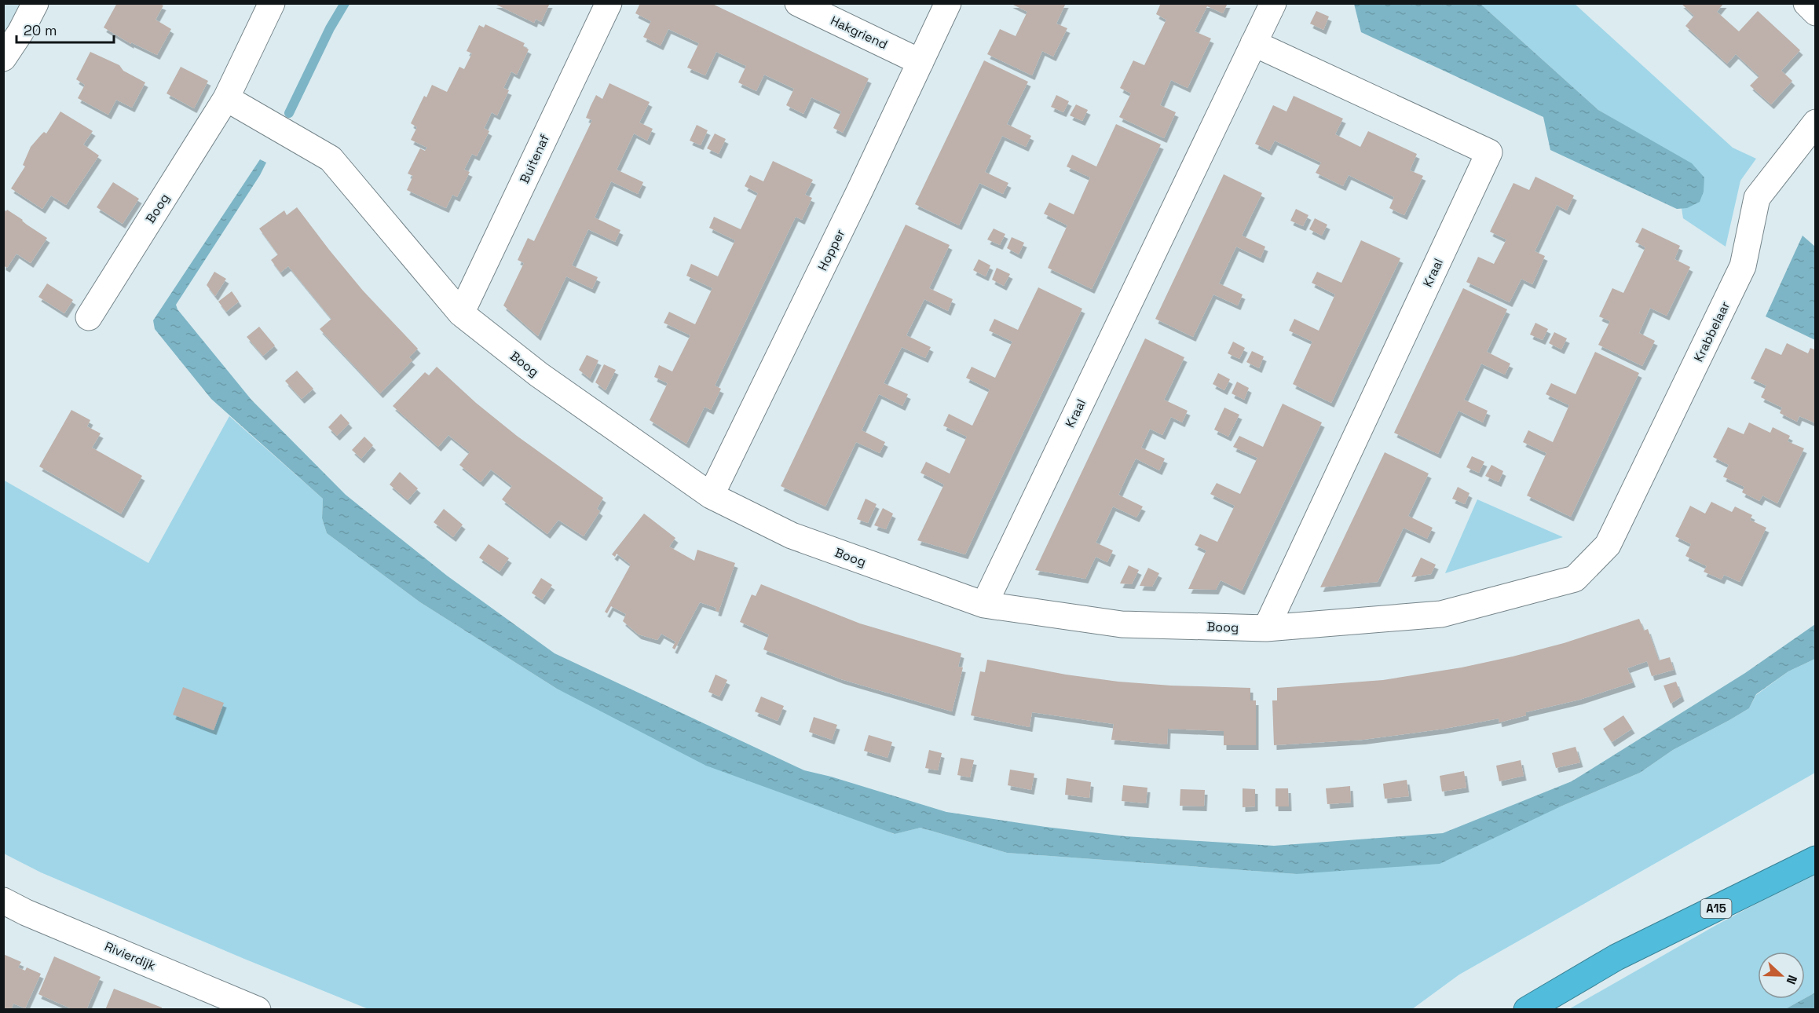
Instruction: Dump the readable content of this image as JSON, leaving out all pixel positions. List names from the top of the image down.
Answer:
{
  "streets": {
    "highway": ["A15"],
    "street": [
      "Hakgriend",
      "Buitenaf",
      "Boog",
      "Hopper",
      "Kraal",
      "Krabbelaar",
      "Rivierdijk"
    ]
  },
  "crossings": [
    ["Hakgriend", "Hopper"],
    ["Buitenaf", "Boog"],
    ["Boog", "Hopper"],
    ["Boog", "Kraal"],
    ["Boog", "Krabbelaar"]
  ],
  "scale_bar": "20 m",
  "north": "right"
}
